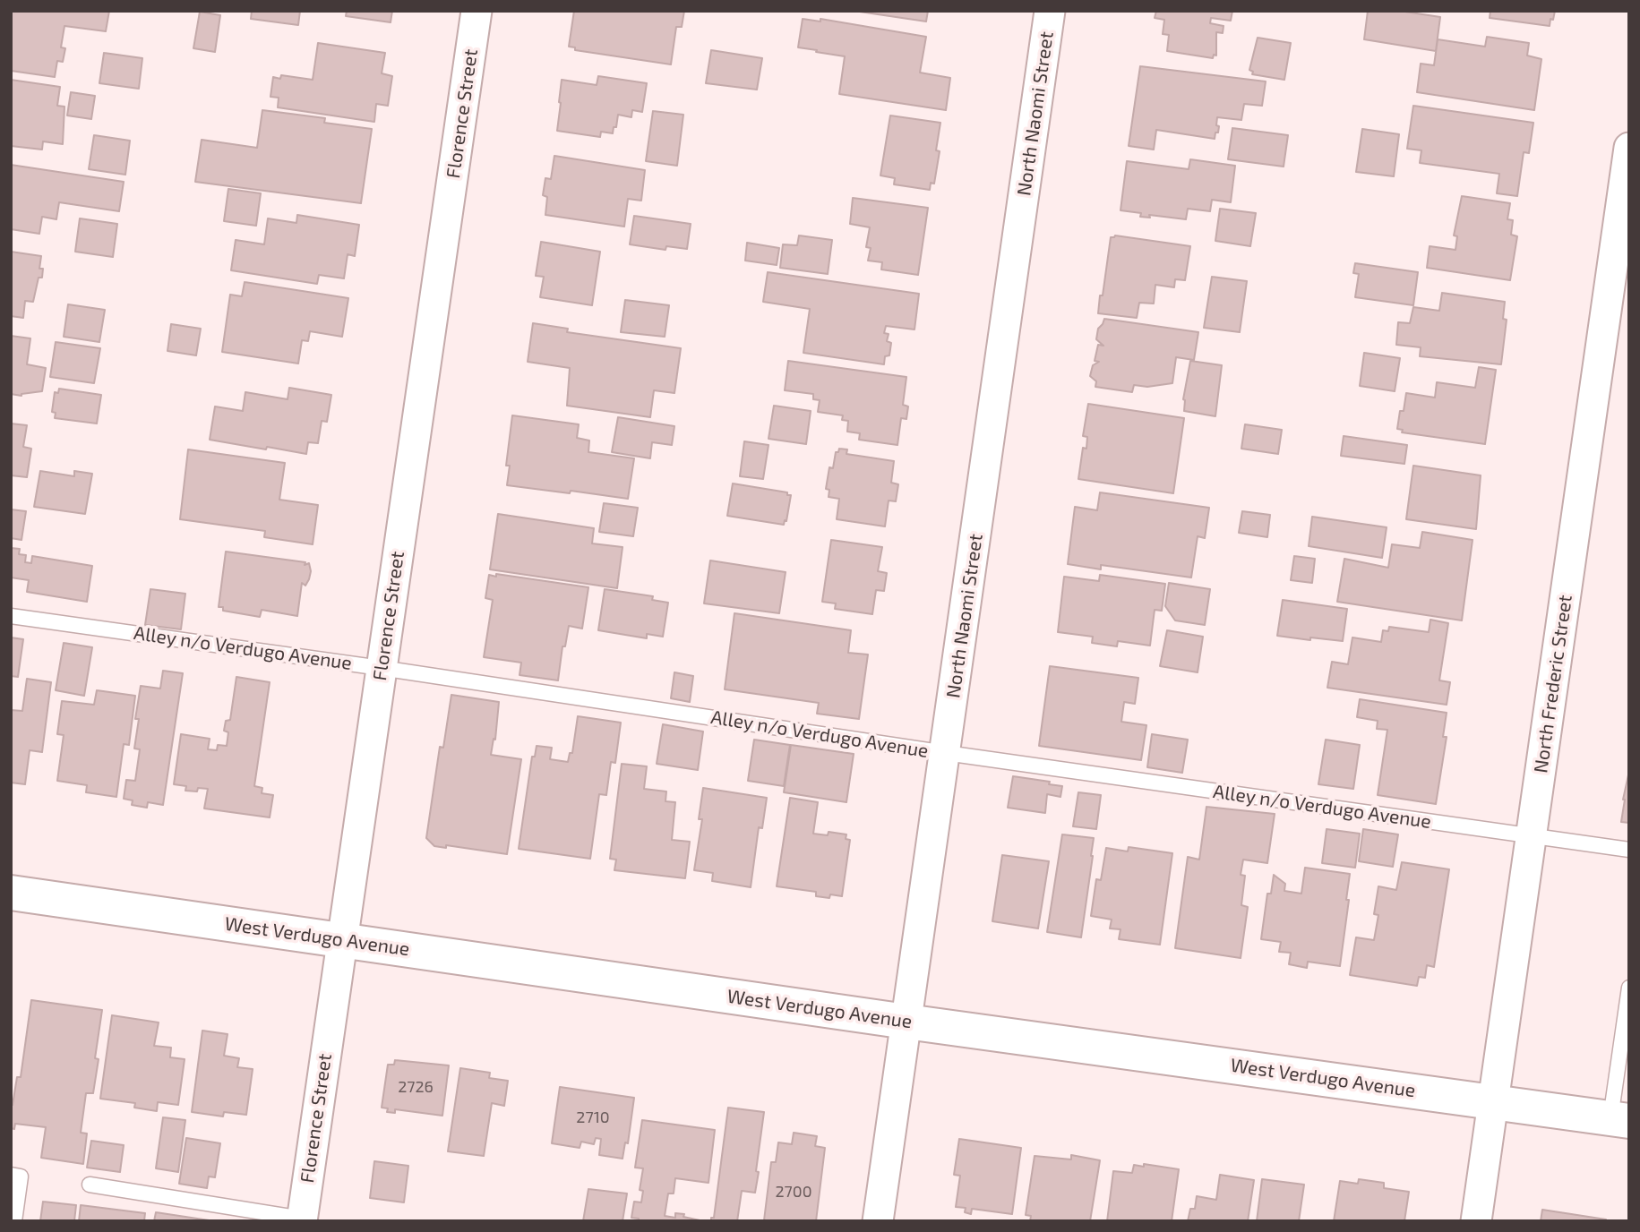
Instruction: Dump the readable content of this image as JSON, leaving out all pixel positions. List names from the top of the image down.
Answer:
{
  "streets": {
    "main road": ["West Verdugo Avenue"],
    "street": ["Florence Street", "North Naomi Street", "North Frederic Street"],
    "lane": ["Alley n/o Verdugo Avenue"]
  },
  "crossings": [
    ["Florence Street", "Alley n/o Verdugo Avenue"],
    ["Florence Street", "West Verdugo Avenue"],
    ["North Naomi Street", "Alley n/o Verdugo Avenue"],
    ["North Naomi Street", "West Verdugo Avenue"],
    ["Alley n/o Verdugo Avenue", "North Frederic Street"],
    ["North Frederic Street", "West Verdugo Avenue"]
  ],
  "house_numbers": ["2726", "2710", "2700"]
}
